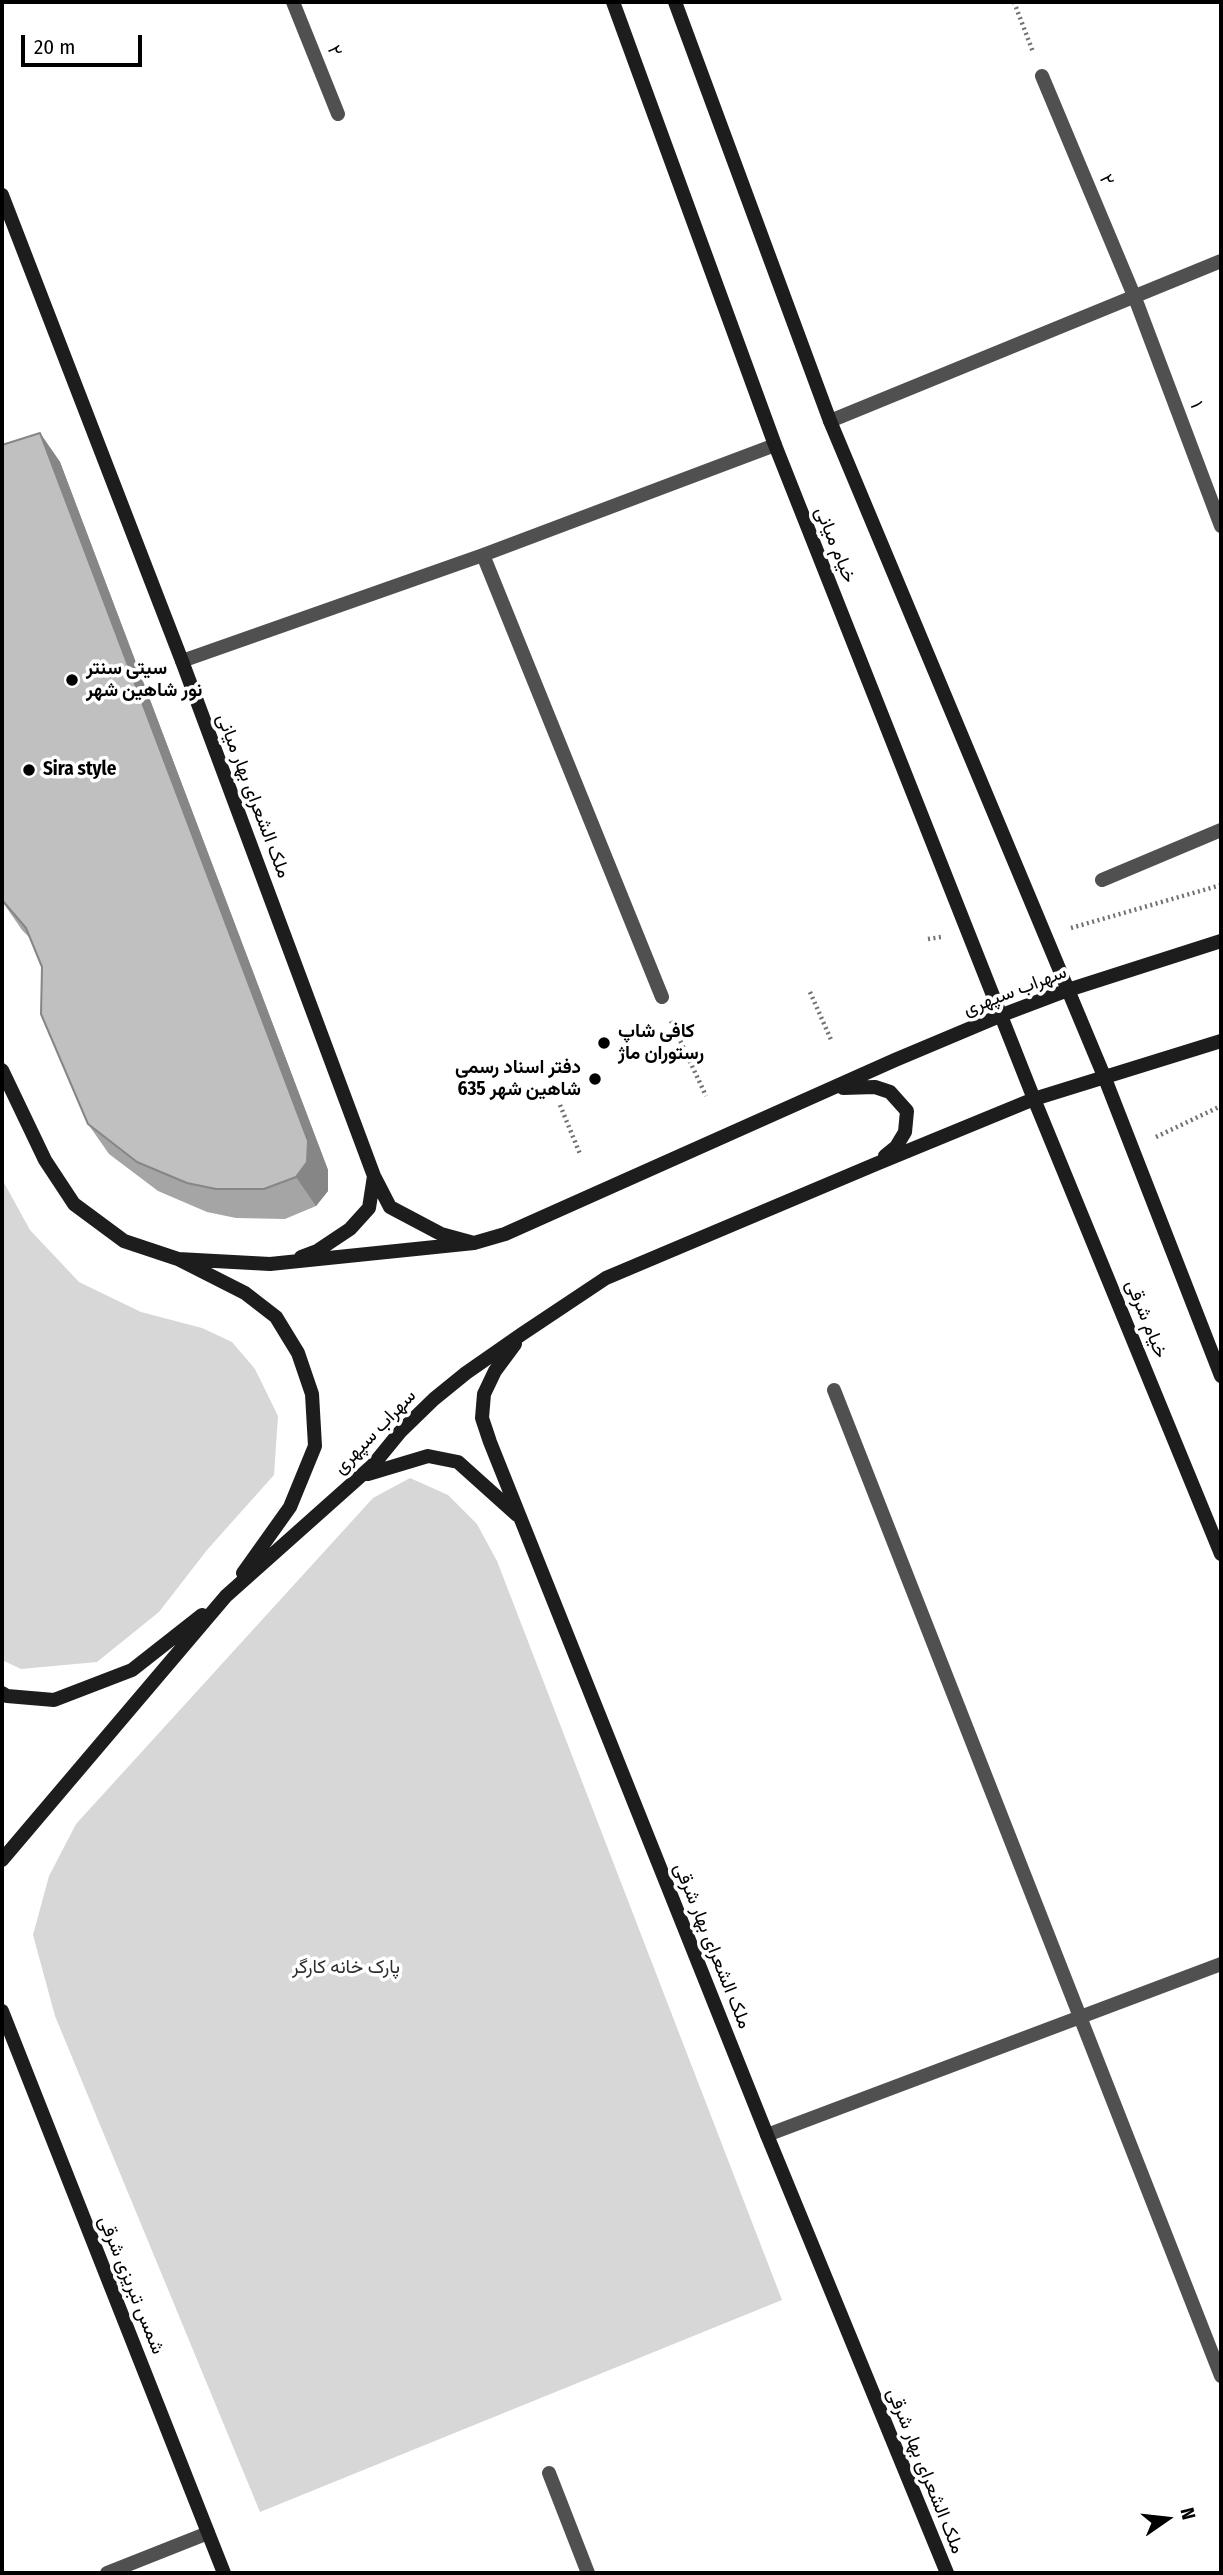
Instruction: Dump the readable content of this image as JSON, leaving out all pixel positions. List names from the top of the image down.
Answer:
{
  "streets": {
    "main road": [
      "خیام میانی",
      "ملک الشعرای بهار میانی",
      "سهراب سپهری",
      "خیام شرقی",
      "ملک الشعرای بهار شرقی",
      "شمس تبریزی شرقی"
    ],
    "street": ["۲", "۱"]
  },
  "crossings": [
    ["۲", "۱"],
    ["خیام میانی", "سهراب سپهری"],
    ["خیام میانی", "خیام شرقی"],
    ["ملک الشعرای بهار میانی", "سهراب سپهری"],
    ["سهراب سپهری", "خیام شرقی"],
    ["سهراب سپهری", "ملک الشعرای بهار شرقی"]
  ],
  "parks": ["پارک خانه کارگر"],
  "places": [
    "سیتی سنتر نور شاهین شهر",
    "Sira style",
    "کافی شاپ رستوران ماژ",
    "دفتر اسناد رسمی 635 شاهین شهر"
  ],
  "scale_bar": "20 m",
  "north": "right"
}
